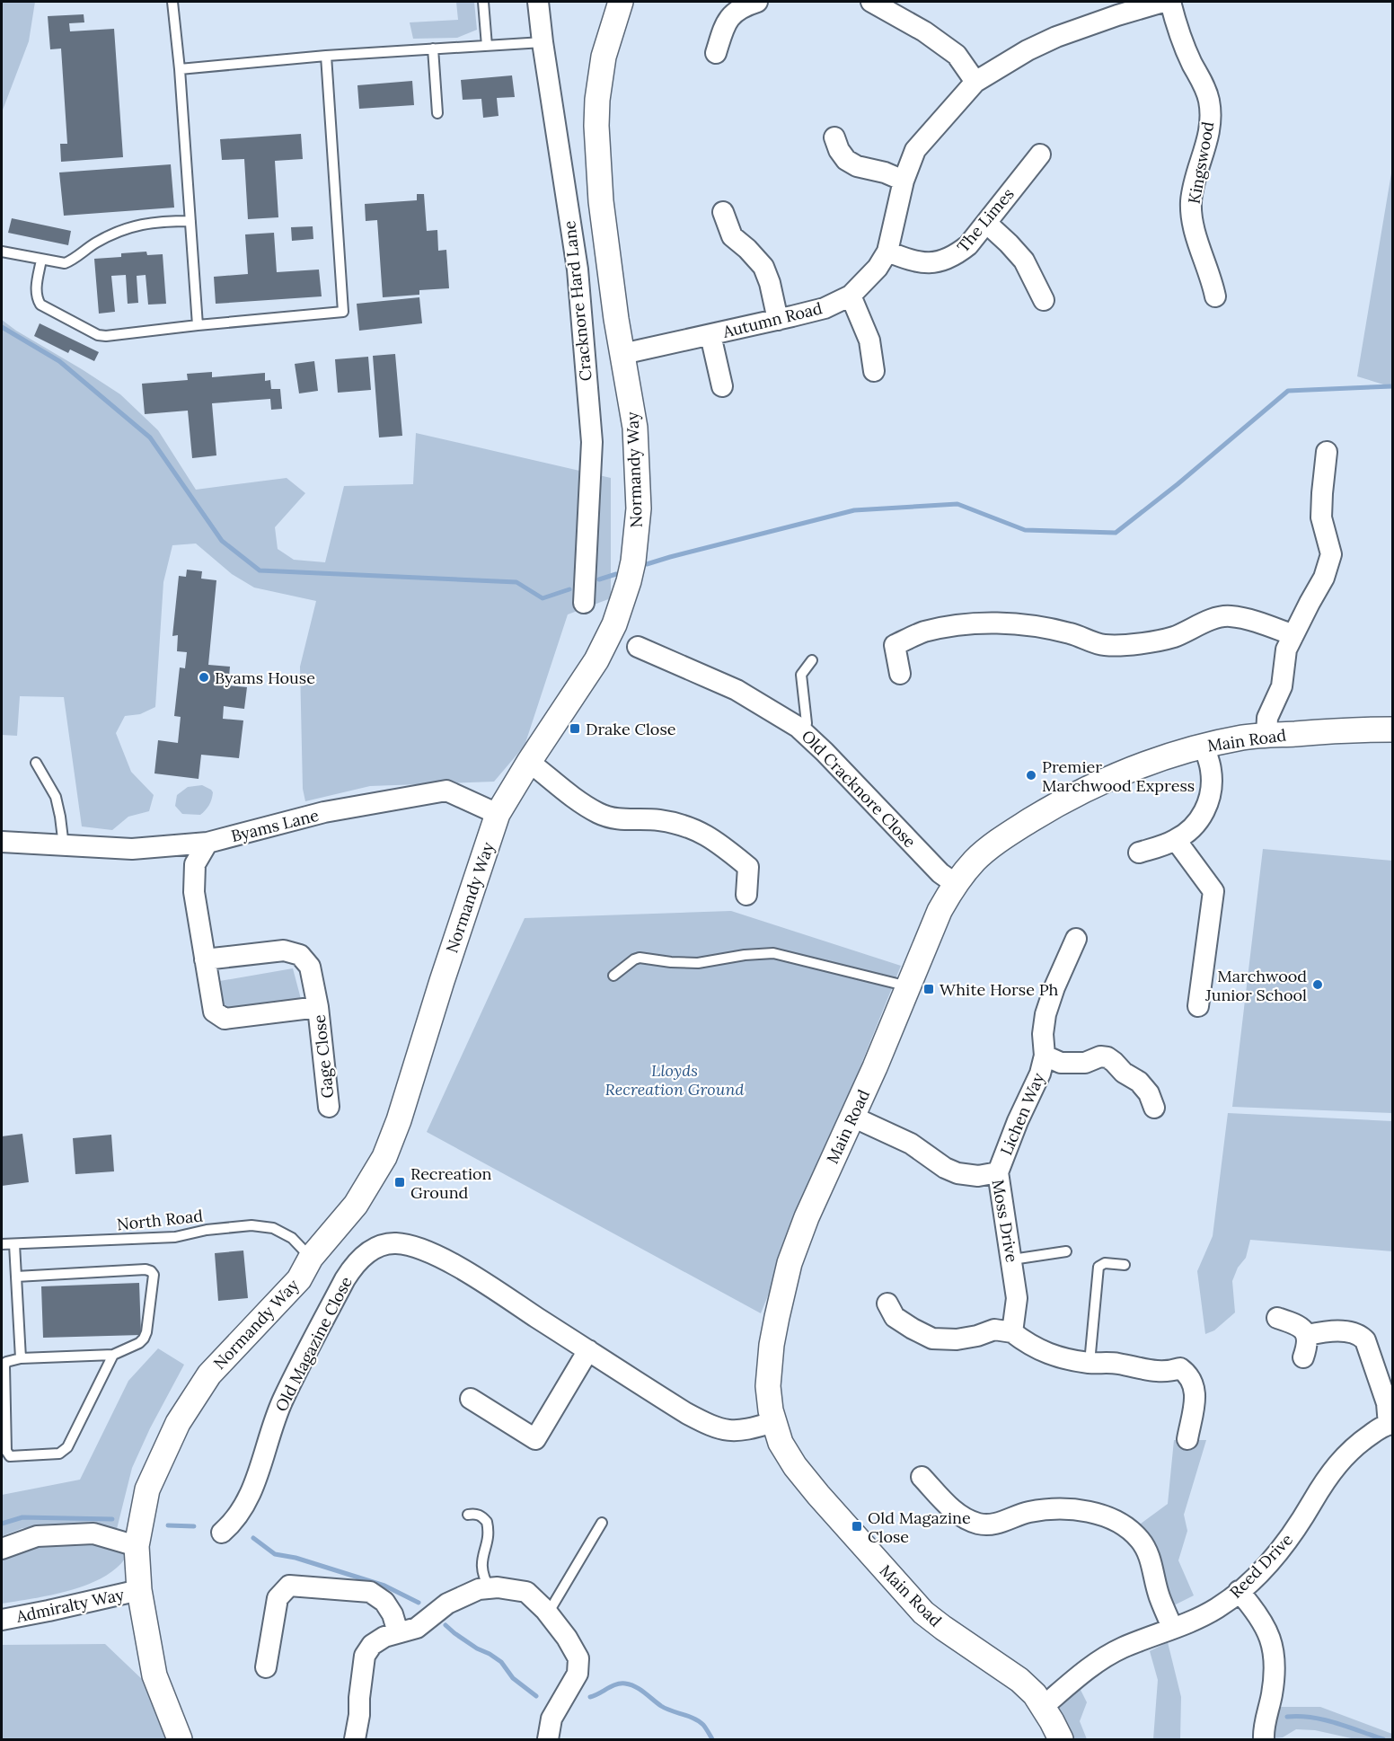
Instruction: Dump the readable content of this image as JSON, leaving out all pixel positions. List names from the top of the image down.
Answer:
{
  "streets": {
    "street": [
      "Kingswood",
      "The Limes",
      "Cracknore Hard Lane",
      "Autumn Road",
      "Normandy Way",
      "Main Road",
      "Old Cracknore Close",
      "Byams Lane",
      "Gage Close",
      "Lichen Way",
      "Moss Drive",
      "Old Magazine Close",
      "Reed Drive",
      "Admiralty Way"
    ],
    "lane": ["North Road"]
  },
  "crossings": [
    ["The Limes", "Autumn Road"],
    ["Autumn Road", "Normandy Way"],
    ["Normandy Way", "Byams Lane"],
    ["Normandy Way", "North Road"],
    ["Normandy Way", "Admiralty Way"],
    ["Main Road", "Old Cracknore Close"],
    ["Main Road", "Moss Drive"],
    ["Main Road", "Old Magazine Close"],
    ["Main Road", "Reed Drive"],
    ["Byams Lane", "Gage Close"],
    ["Lichen Way", "Moss Drive"]
  ],
  "parks": ["Lloyds Recreation Ground"],
  "places": {
    "other": ["Byams House", "Premier Marchwood Express", "Marchwood Junior School"],
    "transit": [
      "Drake Close",
      "White Horse Ph",
      "Recreation Ground",
      "Old Magazine Close"
    ]
  }
}
